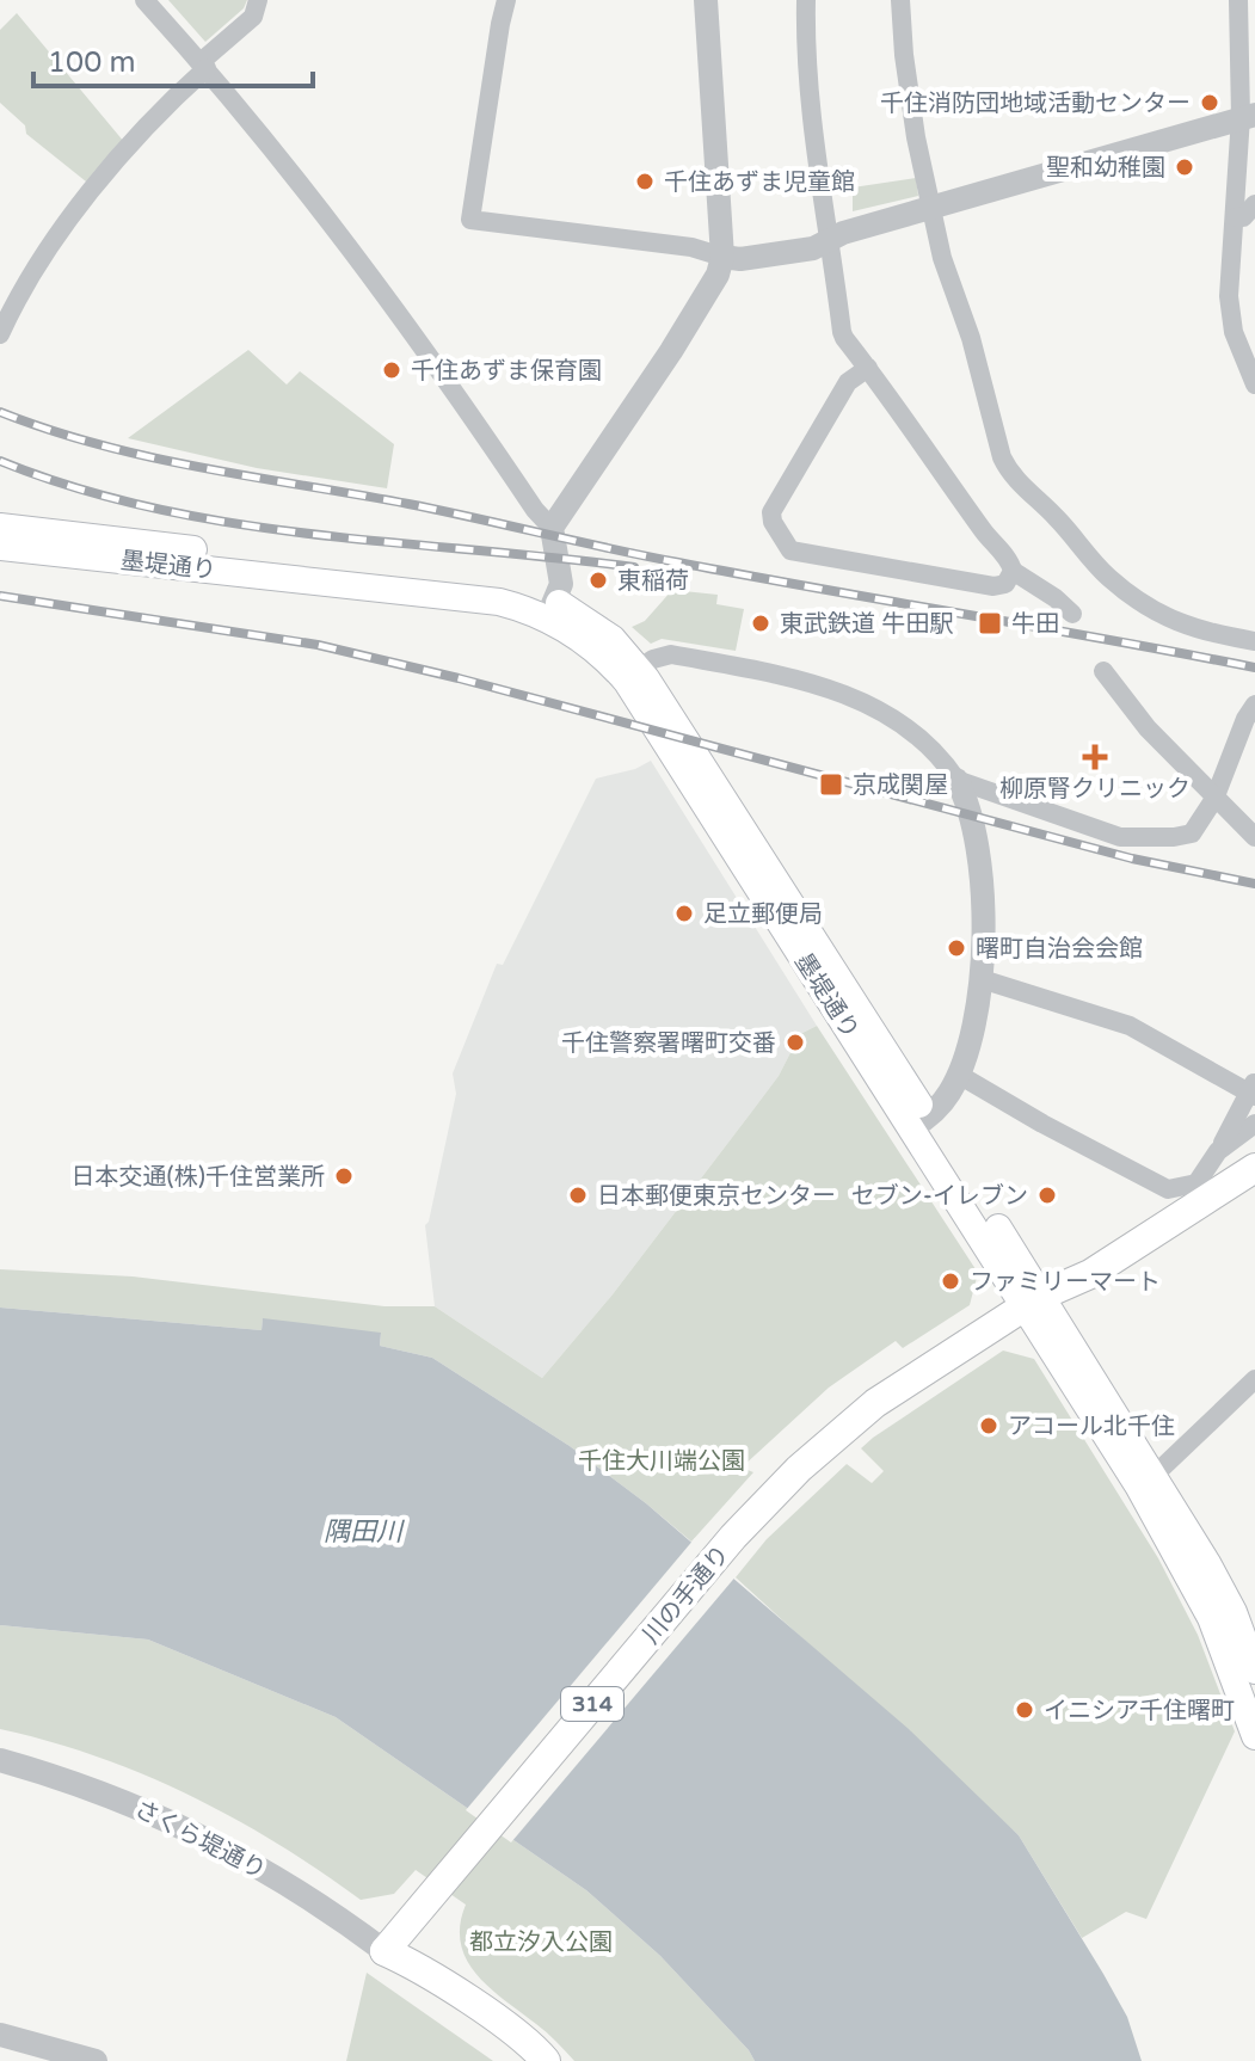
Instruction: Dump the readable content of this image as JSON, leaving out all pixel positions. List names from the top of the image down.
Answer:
{
  "streets": {
    "main road": ["墨堤通り", "川の手通り", "314"],
    "street": ["さくら堤通り"]
  },
  "crossings": [
    ["墨堤通り", "川の手通り"],
    ["川の手通り", "さくら堤通り"]
  ],
  "water": ["隅田川"],
  "parks": ["千住大川端公園", "都立汐入公園"],
  "places": {
    "other": [
      "千住消防団地域活動センター",
      "聖和幼稚園",
      "千住あずま児童館",
      "千住あずま保育園",
      "東稲荷",
      "東武鉄道 牛田駅",
      "足立郵便局",
      "曙町自治会会館",
      "千住警察署曙町交番",
      "日本交通(株)千住営業所",
      "日本郵便東京センター",
      "セブン-イレブン",
      "ファミリーマート",
      "アコール北千住",
      "イニシア千住曙町"
    ],
    "transit": ["牛田", "京成関屋"],
    "health": ["柳原腎クリニック"]
  },
  "scale_bar": "100 m"
}
